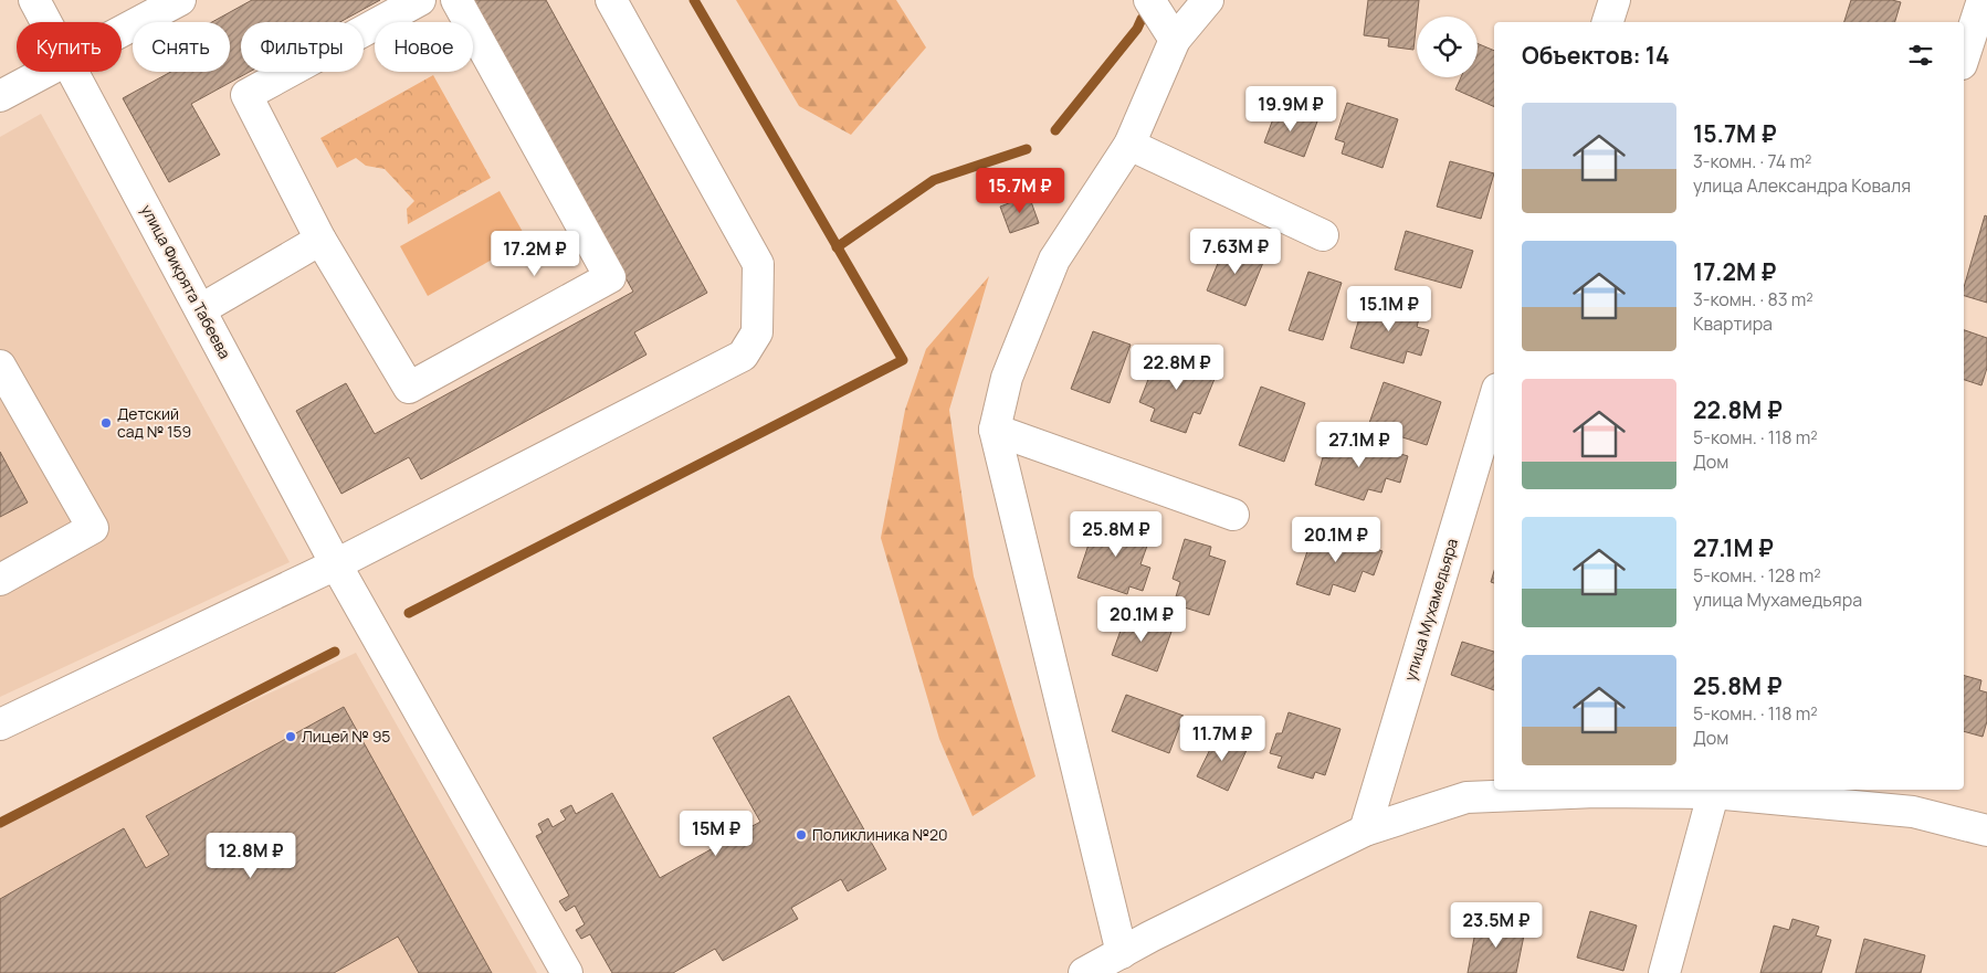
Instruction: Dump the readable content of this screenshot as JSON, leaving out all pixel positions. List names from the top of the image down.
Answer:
{
  "streets": {
    "street": ["улица Фикрята Табеева", "улица Мухамедьяра"]
  },
  "places": ["Детский сад № 159", "Лицей № 95", "Поликлиника №20"],
  "page": {
    "chip": [
      "Купить",
      "Снять",
      "Фильтры",
      "Новое"
    ],
    "heading": "Объектов: 14",
    "price": [
      "19.9M ₽",
      "15.7M ₽",
      "7.63M ₽",
      "17.2M ₽",
      "15.1M ₽",
      "22.8M ₽",
      "27.1M ₽",
      "25.8M ₽",
      "20.1M ₽",
      "20.1M ₽",
      "11.7M ₽",
      "15M ₽",
      "12.8M ₽",
      "23.5M ₽"
    ],
    "list": [
      {
        "name": "15.7M ₽",
        "note": "3-комн. · 74 m² · улица Александра Коваля"
      },
      {
        "name": "17.2M ₽",
        "note": "3-комн. · 83 m² · Квартира"
      },
      {
        "name": "22.8M ₽",
        "note": "5-комн. · 118 m² · Дом"
      },
      {
        "name": "27.1M ₽",
        "note": "5-комн. · 128 m² · улица Мухамедьяра"
      },
      {
        "name": "25.8M ₽",
        "note": "5-комн. · 118 m² · Дом"
      }
    ]
  }
}
